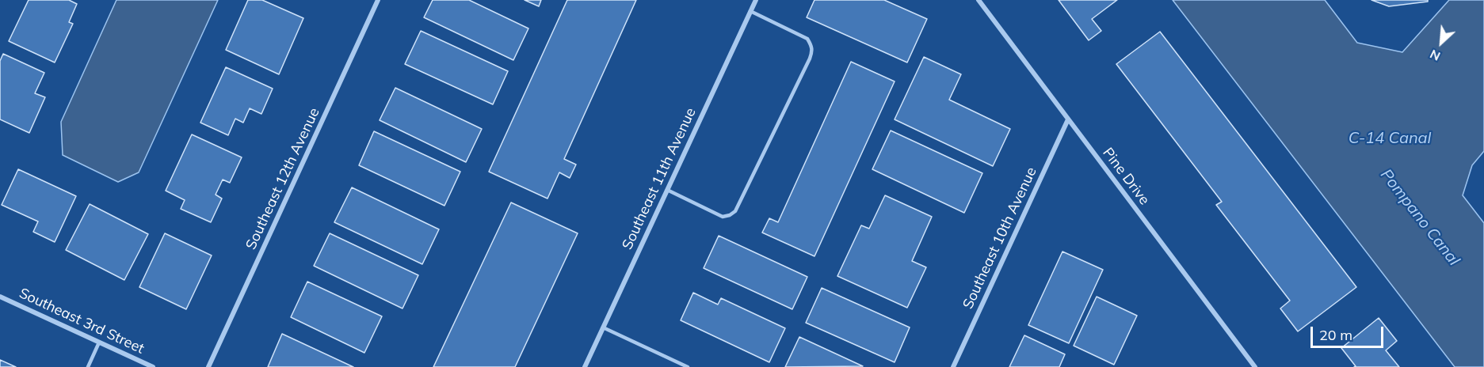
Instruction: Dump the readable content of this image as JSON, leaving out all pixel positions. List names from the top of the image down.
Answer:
{
  "streets": {
    "street": [
      "Pine Drive",
      "Southeast 12th Avenue",
      "Southeast 11th Avenue",
      "Southeast 10th Avenue",
      "Southeast 3rd Street"
    ]
  },
  "crossings": [
    ["Pine Drive", "Southeast 10th Avenue"]
  ],
  "water": ["C-14 Canal", "Pompano Canal"],
  "scale_bar": "20 m",
  "north": "bottom left"
}
